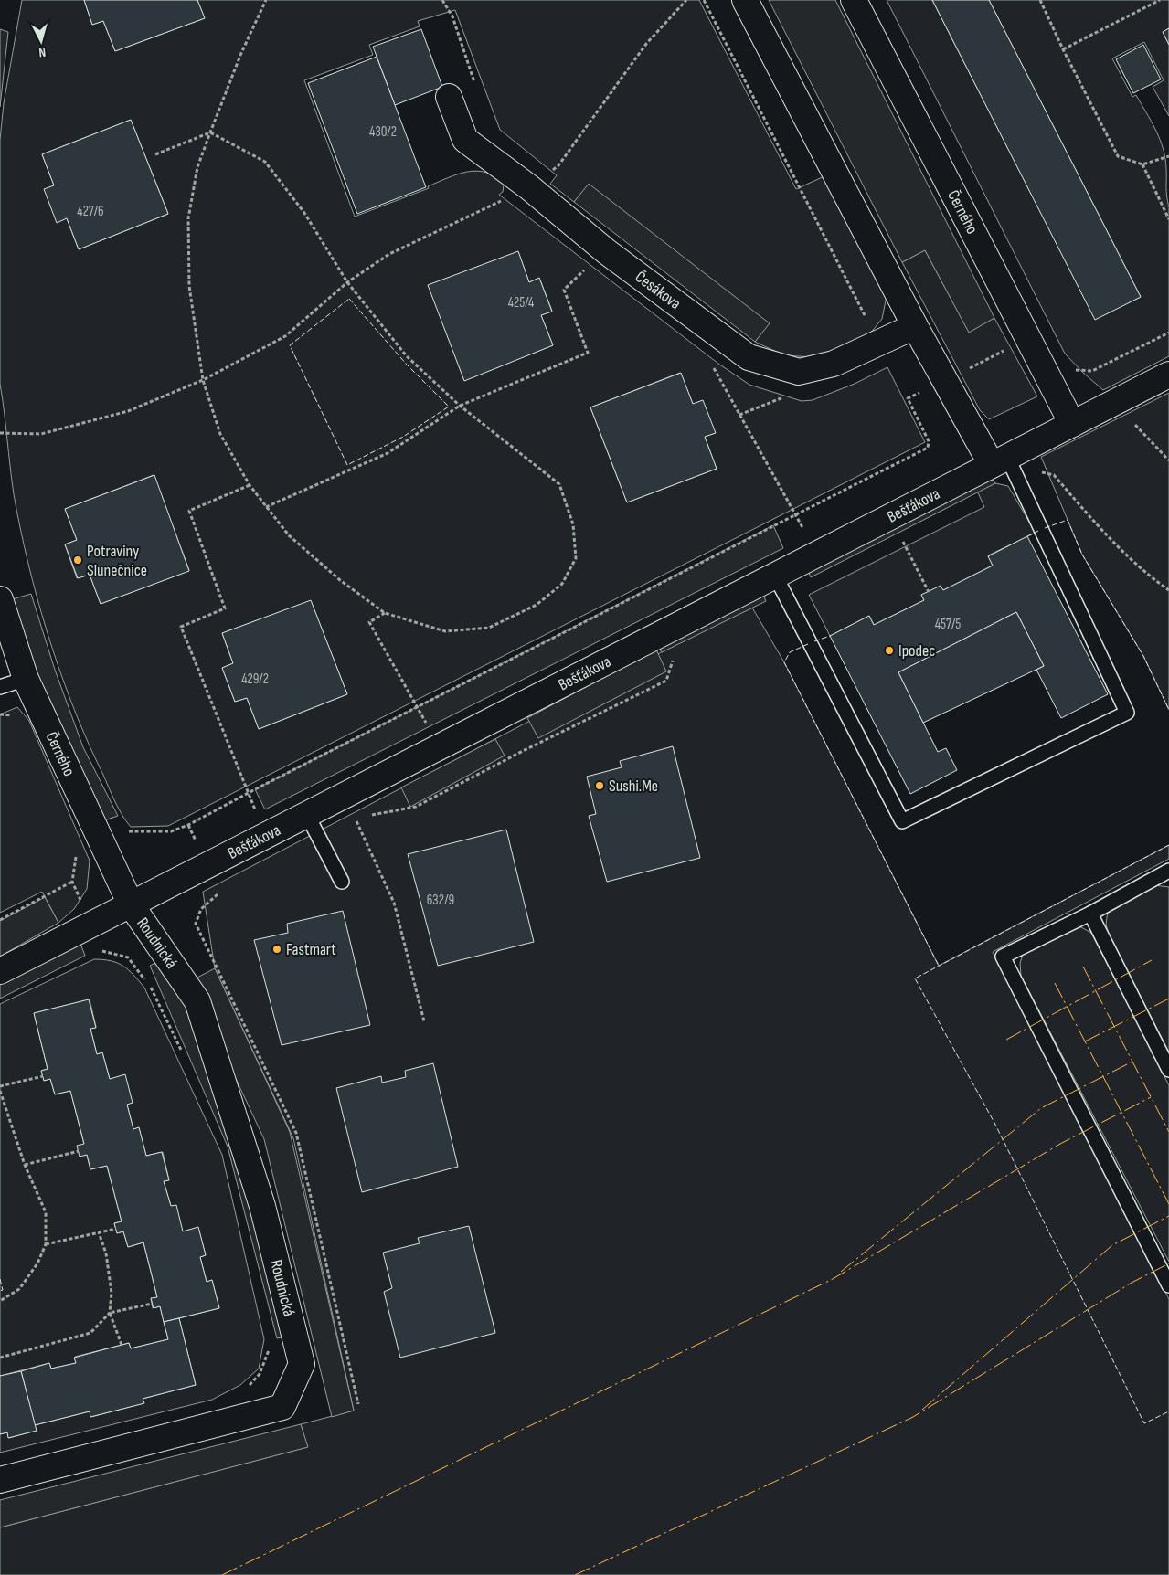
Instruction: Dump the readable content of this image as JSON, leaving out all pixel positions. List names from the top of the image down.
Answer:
{
  "streets": {
    "street": [
      "Černého",
      "Česákova",
      "Bešťákova",
      "Roudnická"
    ]
  },
  "crossings": [
    ["Černého", "Bešťákova"],
    ["Černého", "Roudnická"],
    ["Bešťákova", "Roudnická"]
  ],
  "places": [
    "Potraviny Slunečnice",
    "Ipodec",
    "Sushi.Me",
    "Fastmart"
  ],
  "house_numbers": [
    "430/2",
    "427/6",
    "425/4",
    "457/5",
    "429/2",
    "632/9"
  ],
  "north": "bottom"
}
